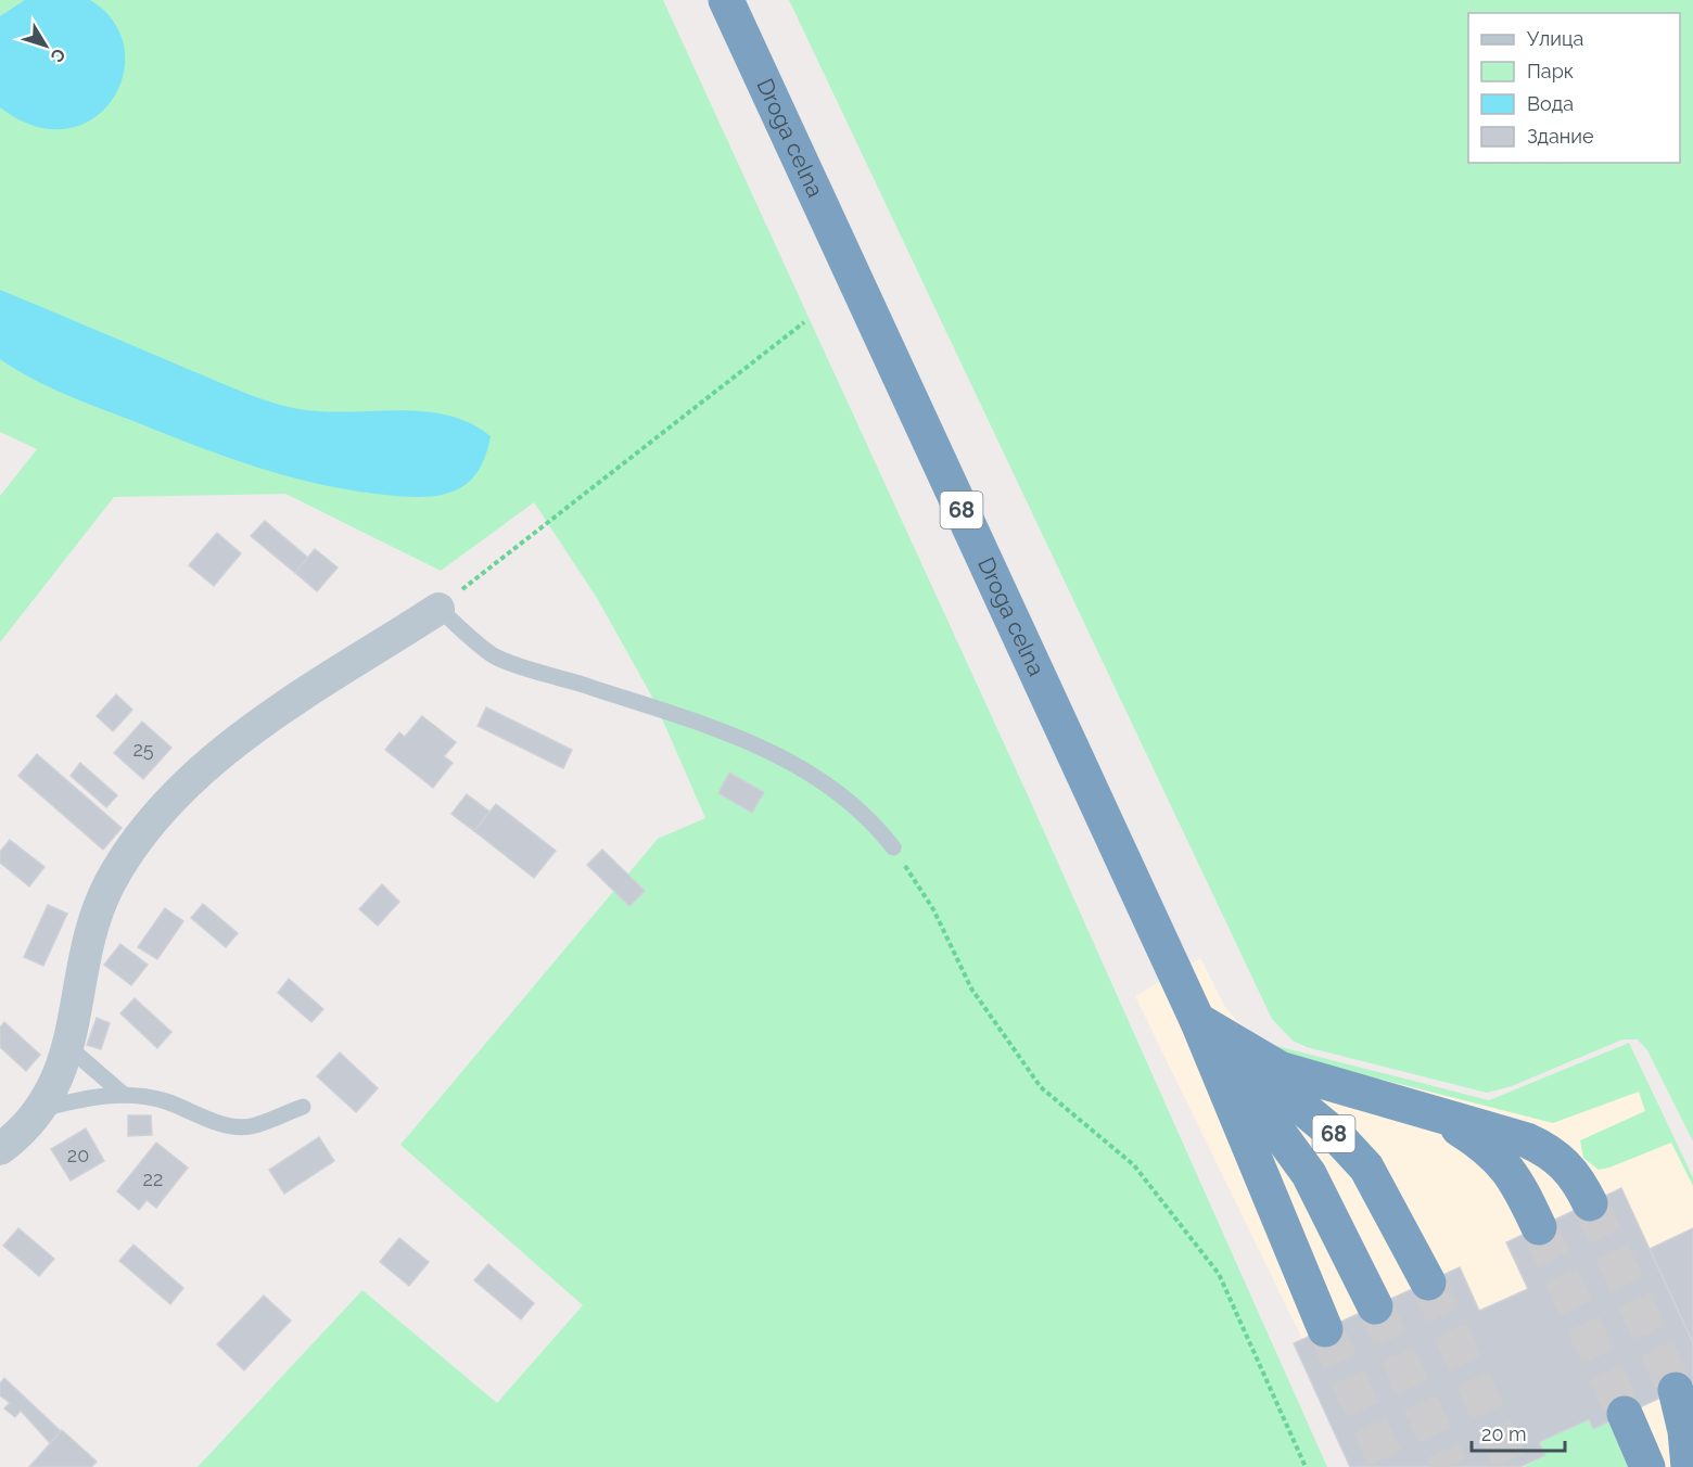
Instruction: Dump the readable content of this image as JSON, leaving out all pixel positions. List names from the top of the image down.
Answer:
{
  "streets": {
    "highway": ["Droga celna", "68"]
  },
  "crossings": [
    ["Droga celna", "68"]
  ],
  "house_numbers": ["25", "20", "22"],
  "legend": [
    "Улица",
    "Парк",
    "Вода",
    "Здание"
  ],
  "scale_bar": "20 m",
  "north": "bottom right"
}
